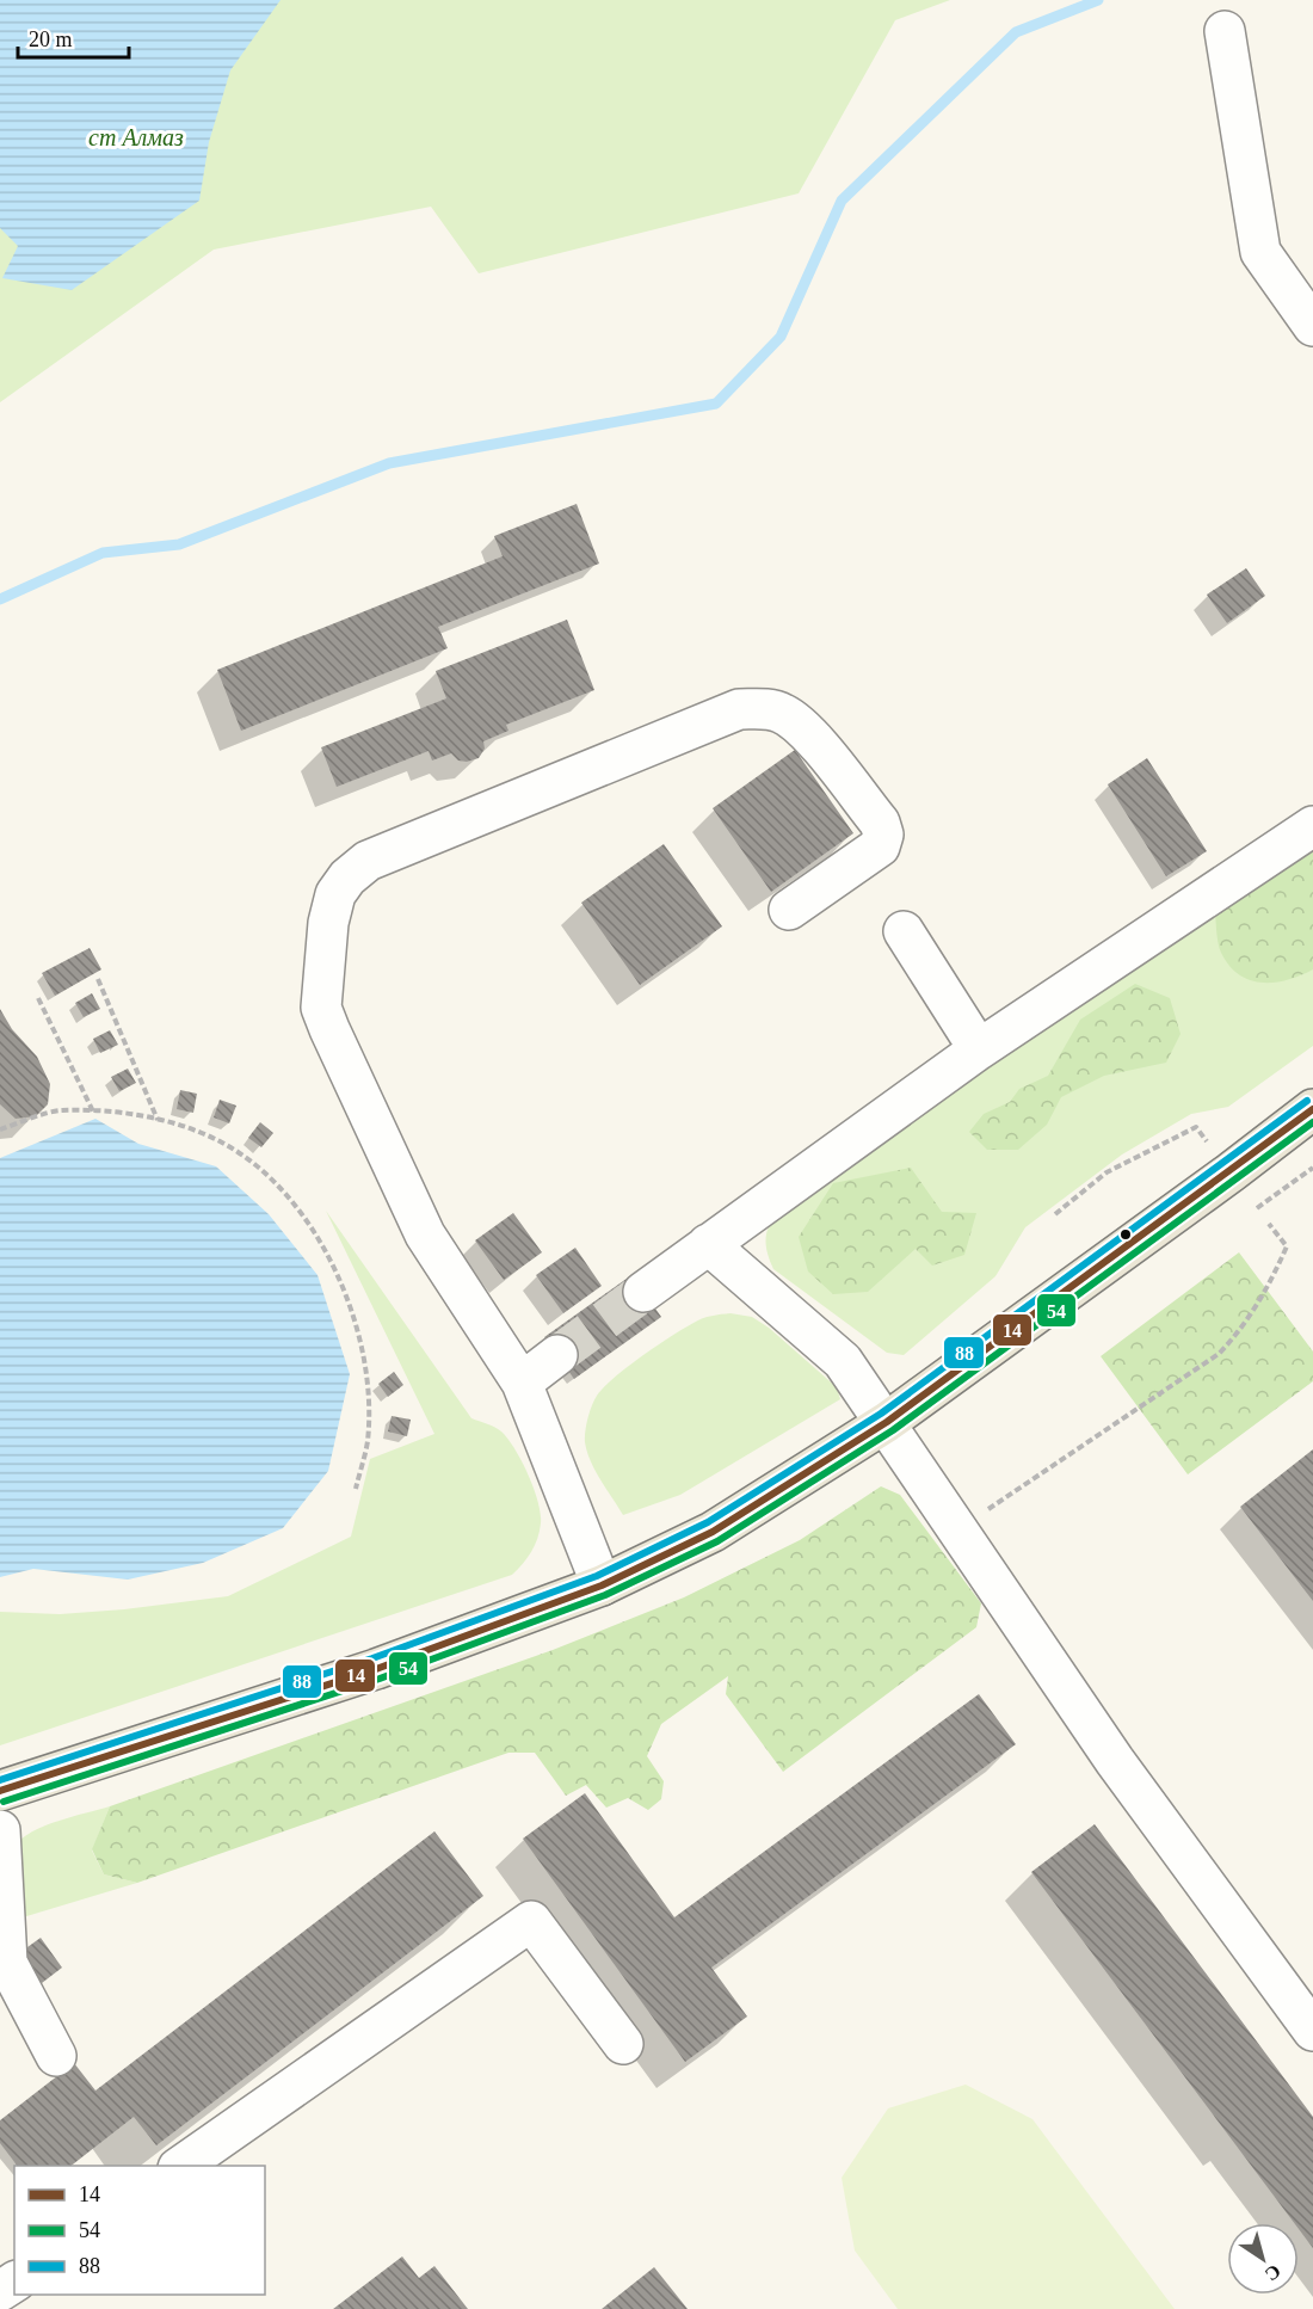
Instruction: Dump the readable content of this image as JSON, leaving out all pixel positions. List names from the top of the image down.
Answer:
{
  "parks": ["ст Алмаз"],
  "lines": ["transit line 88", "transit line 14", "transit line 54"],
  "legend": ["14", "54", "88"],
  "scale_bar": "20 m",
  "north": "bottom right"
}
